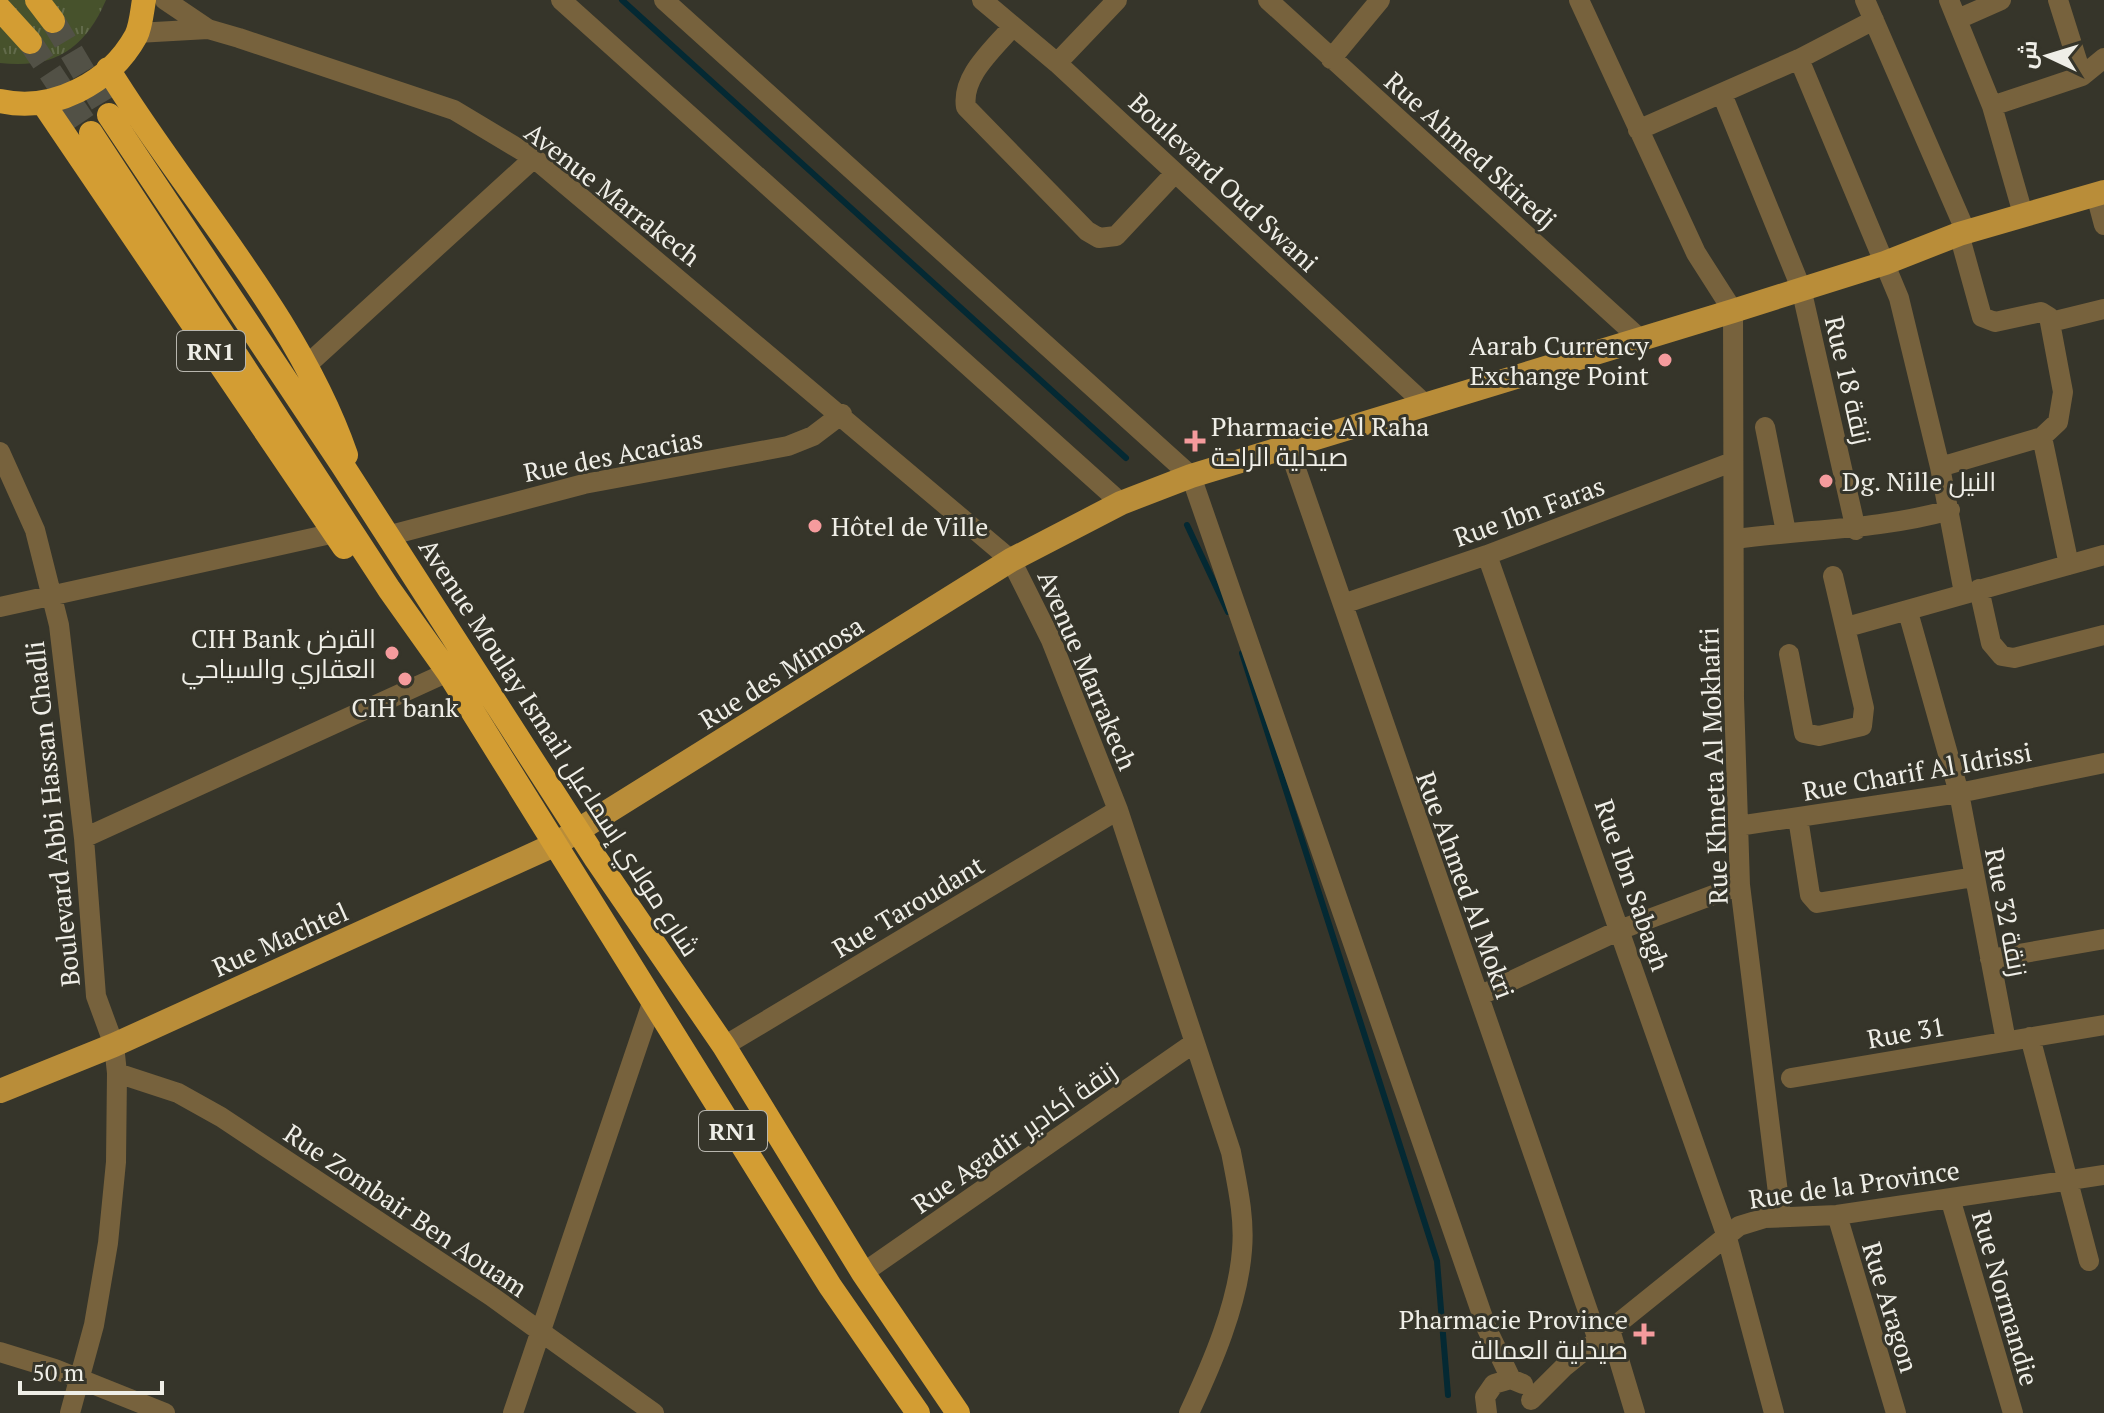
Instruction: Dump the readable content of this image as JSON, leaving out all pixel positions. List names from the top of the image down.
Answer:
{
  "streets": {
    "highway": ["RN1", "Avenue Moulay Ismail شارع مولاي إسماعيل"],
    "main road": ["Rue des Mimosa", "Rue Machtel"],
    "street": [
      "Rue Ahmed Skiredj",
      "Boulevard Oud Swani",
      "Avenue Marrakech",
      "Rue 18 زنقة",
      "Rue des Acacias",
      "Rue Ibn Faras",
      "Rue Khneta Al Mokhafri",
      "Rue Charif Al Idrissi",
      "Boulevard Abbi Hassan Chadli",
      "Rue Ahmed Al Mokri",
      "Rue Ibn Sabagh",
      "Rue Taroudant",
      "Rue 32 زنقة",
      "Rue 31",
      "Rue Agadir زنقة أكادير",
      "Rue de la Province",
      "Rue Zombair Ben Aouam",
      "Rue Normandie",
      "Rue Aragon"
    ]
  },
  "crossings": [
    ["Rue Ahmed Skiredj", "Rue des Mimosa"],
    ["Boulevard Oud Swani", "Rue des Mimosa"],
    ["Avenue Marrakech", "Rue des Acacias"],
    ["Avenue Marrakech", "Rue des Mimosa"],
    ["Avenue Marrakech", "Rue Taroudant"],
    ["Avenue Marrakech", "Rue Agadir زنقة أكادير"],
    ["RN1", "Avenue Moulay Ismail شارع مولاي إسماعيل"],
    ["Rue 18 زنقة", "Rue des Mimosa"],
    ["Rue des Acacias", "Avenue Moulay Ismail شارع مولاي إسماعيل"],
    ["Rue Ibn Faras", "Rue Khneta Al Mokhafri"],
    ["Rue Ibn Faras", "Rue Ahmed Al Mokri"],
    ["Rue Ibn Faras", "Rue Ibn Sabagh"],
    ["Rue des Mimosa", "Avenue Moulay Ismail شارع مولاي إسماعيل"],
    ["Rue des Mimosa", "Rue Khneta Al Mokhafri"],
    ["Rue des Mimosa", "Rue Ahmed Al Mokri"],
    ["Rue des Mimosa", "Rue Machtel"],
    ["Avenue Moulay Ismail شارع مولاي إسماعيل", "Rue Taroudant"],
    ["Avenue Moulay Ismail شارع مولاي إسماعيل", "Rue Machtel"],
    ["Avenue Moulay Ismail شارع مولاي إسماعيل", "Rue Agadir زنقة أكادير"],
    ["Rue Khneta Al Mokhafri", "Rue Charif Al Idrissi"],
    ["Rue Khneta Al Mokhafri", "Rue de la Province"],
    ["Rue Charif Al Idrissi", "Rue 32 زنقة"],
    ["Boulevard Abbi Hassan Chadli", "Rue Machtel"],
    ["Boulevard Abbi Hassan Chadli", "Rue Zombair Ben Aouam"],
    ["Rue Ahmed Al Mokri", "Rue de la Province"],
    ["Rue Ibn Sabagh", "Rue de la Province"],
    ["Rue 32 زنقة", "Rue 31"],
    ["Rue de la Province", "Rue Normandie"],
    ["Rue de la Province", "Rue Aragon"]
  ],
  "places": {
    "other": [
      "Aarab Currency Exchange Point",
      "Dg. Nille النيل",
      "Hôtel de Ville",
      "CIH Bank القرض العقاري والسياحي",
      "CIH bank"
    ],
    "health": ["Pharmacie Al Raha صيدلية الراحة", "Pharmacie Province صيدلية العمالة"]
  },
  "scale_bar": "50 m",
  "north": "left"
}
